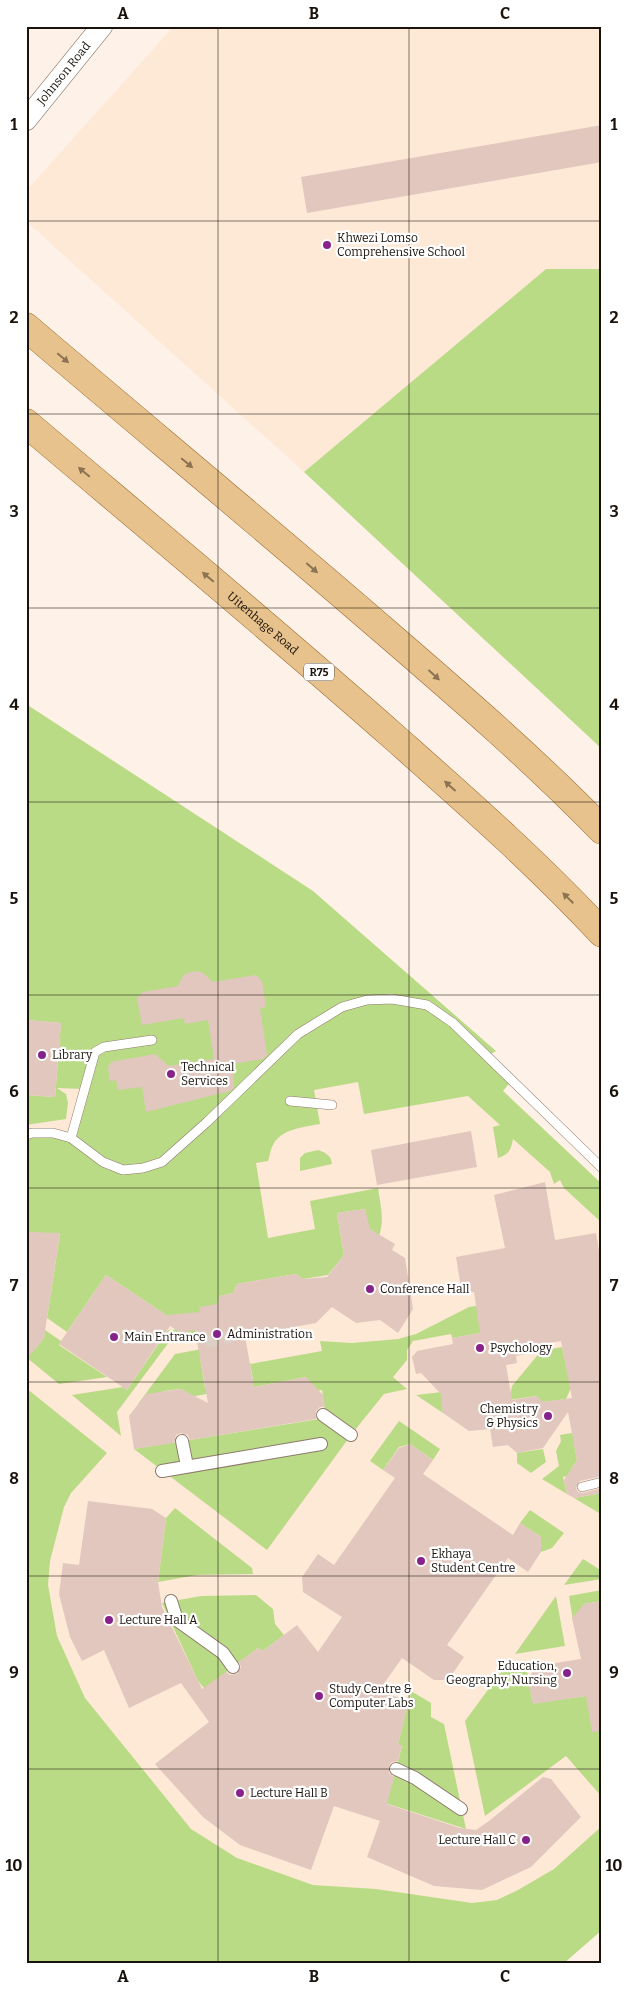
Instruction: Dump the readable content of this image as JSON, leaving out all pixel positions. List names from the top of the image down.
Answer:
{
  "streets": {
    "main road": ["Uitenhage Road", "R75"],
    "street": ["Johnson Road"]
  },
  "places": [
    "Khwezi Lomso Comprehensive School",
    "Library",
    "Technical Services",
    "Conference Hall",
    "Administration",
    "Main Entrance",
    "Psychology",
    "Chemistry & Physics",
    "Ekhaya Student Centre",
    "Lecture Hall A",
    "Education, Geography, Nursing",
    "Study Centre & Computer Labs",
    "Lecture Hall B",
    "Lecture Hall C"
  ],
  "grid": {
    "columns": ["A", "B", "C"],
    "rows": [
      "1",
      "2",
      "3",
      "4",
      "5",
      "6",
      "7",
      "8",
      "9",
      "10"
    ]
  }
}
